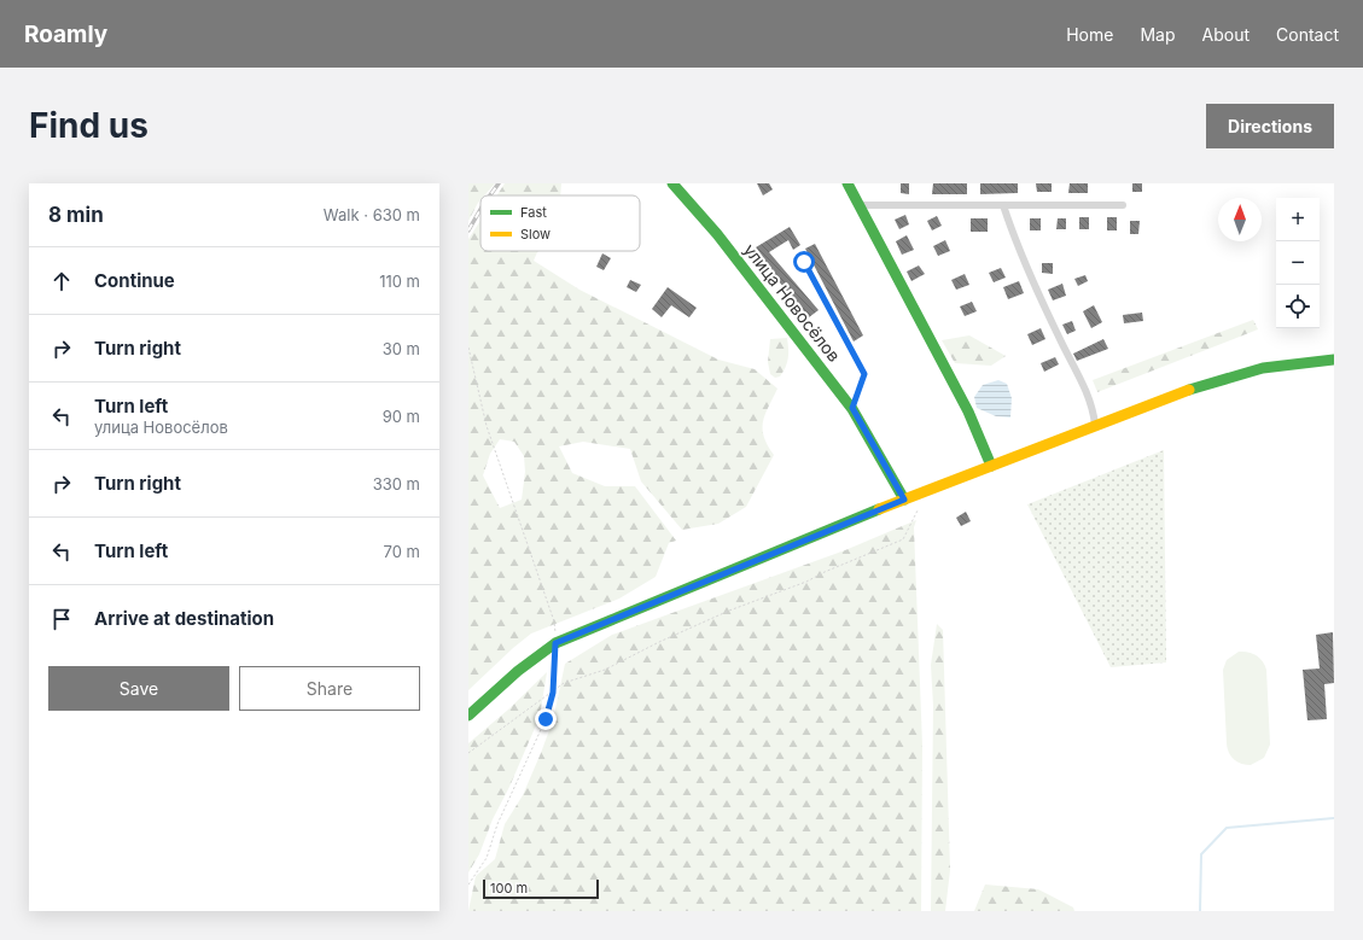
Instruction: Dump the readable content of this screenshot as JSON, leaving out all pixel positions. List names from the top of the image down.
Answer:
{
  "streets": {
    "street": ["улица Новосёлов"]
  },
  "legend": ["Fast", "Slow"],
  "scale_bar": "100 m",
  "north": "top",
  "page": {
    "header": "Roamly",
    "nav": [
      "Home",
      "Map",
      "About",
      "Contact"
    ],
    "buttons": [
      "Directions",
      ["Save", "Share"]
    ],
    "title": "Find us",
    "heading": ["8 min", "Walk · 630 m"],
    "map_buttons": ["+", "−"],
    "list": [
      ["Continue", "110 m"],
      ["Turn right", "30 m"],
      ["Turn left", "улица Новосёлов", "90 m"],
      ["Turn right", "330 m"],
      ["Turn left", "70 m"],
      "Arrive at destination"
    ],
    "scale": "100 m"
  }
}
